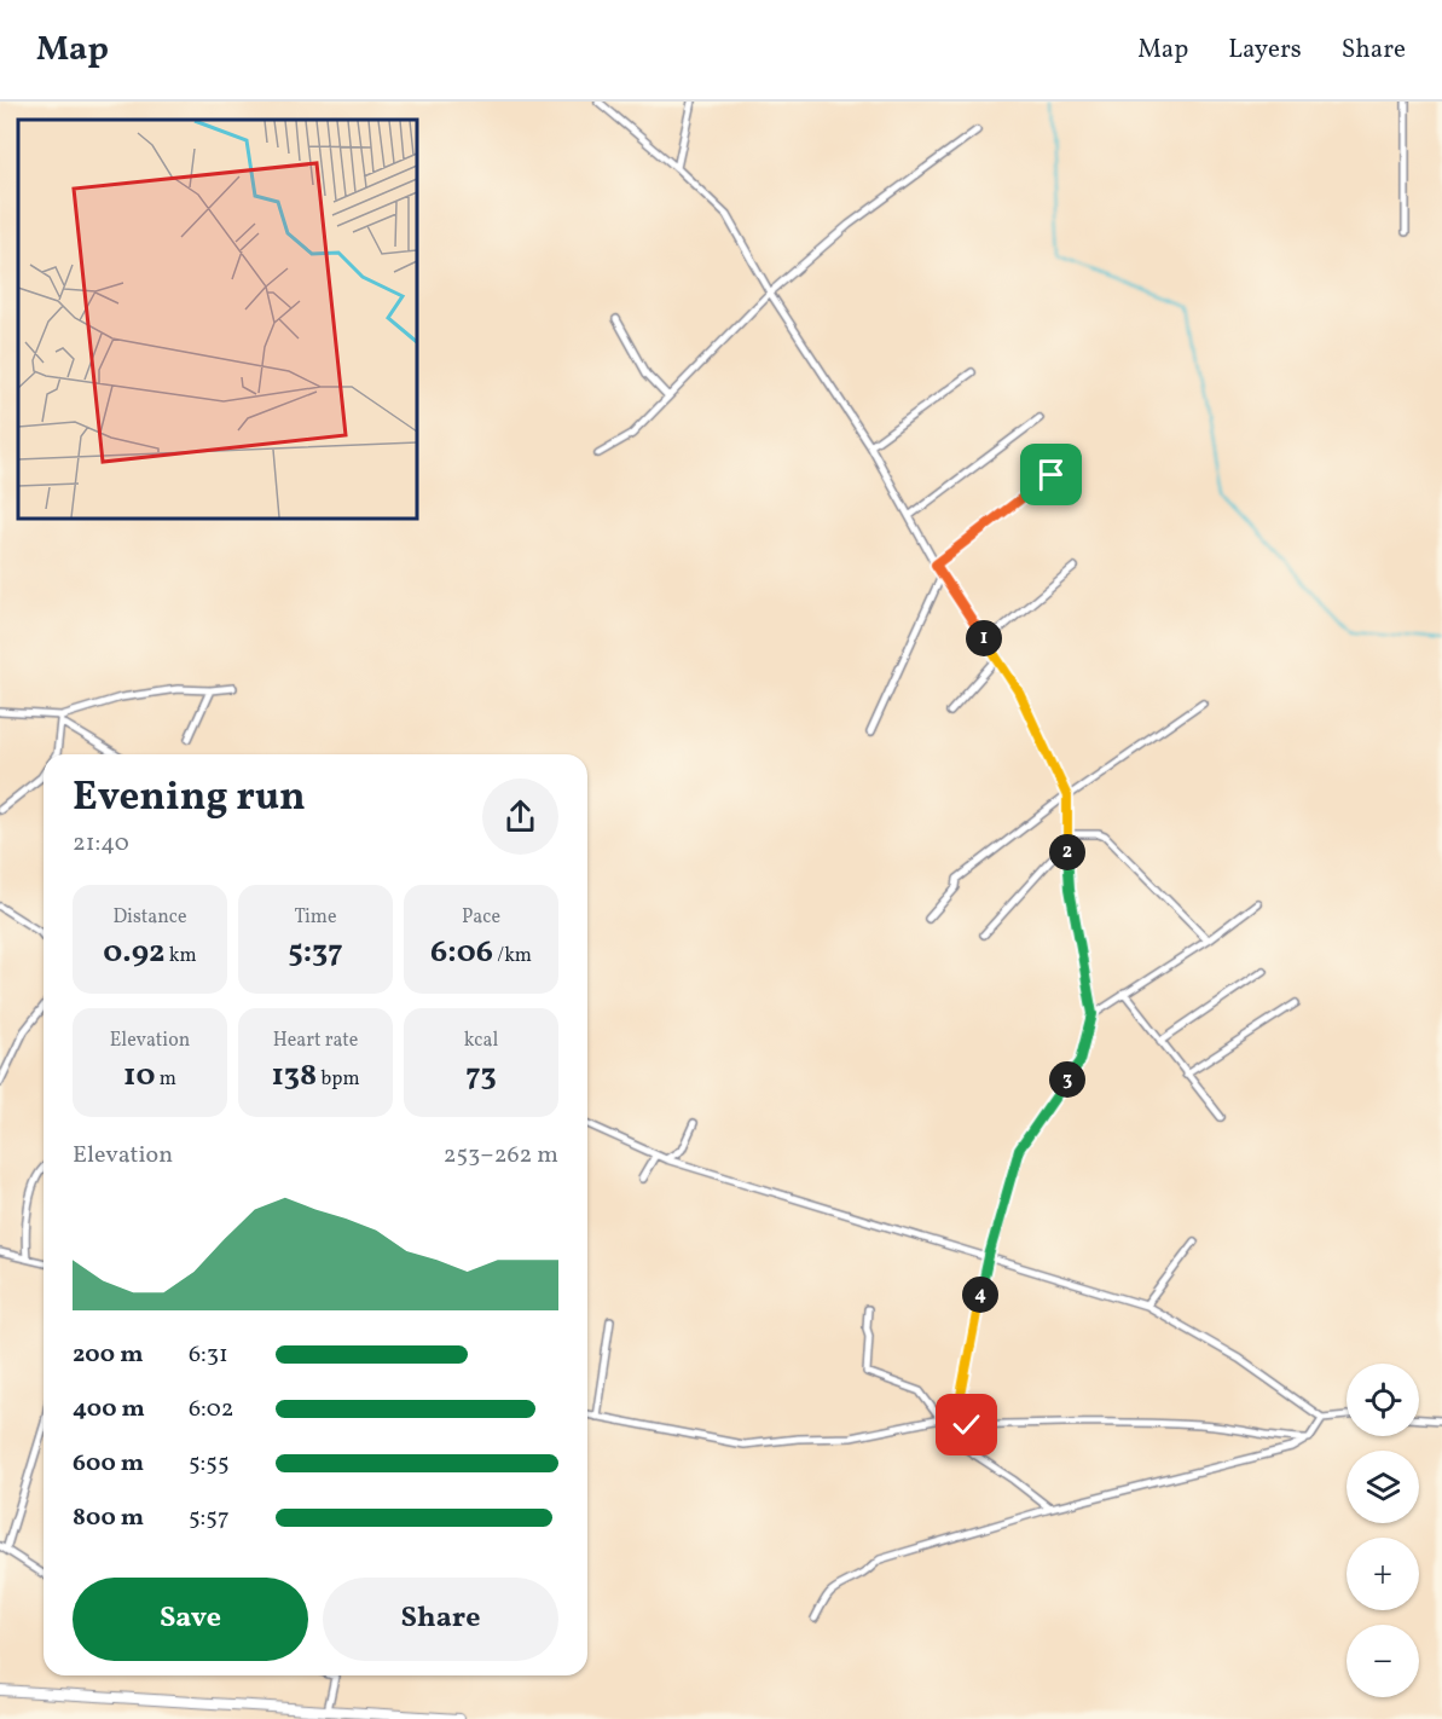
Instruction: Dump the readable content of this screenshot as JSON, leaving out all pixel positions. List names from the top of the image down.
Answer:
{
  "page": {
    "header": "Map",
    "nav": ["Map", "Layers", "Share"],
    "pins": [
      "1",
      "2",
      "3",
      "4"
    ],
    "heading": ["Evening run", "21:40"],
    "stats": [
      ["Distance", "0.92 km"],
      ["Time", "5:37"],
      ["Pace", "6:06 /km"],
      ["Elevation", "10 m"],
      ["Heart rate", "138 bpm"],
      ["kcal", "73"]
    ],
    "chart": ["Elevation", "253–262 m"],
    "list": [
      {
        "name": "200 m",
        "note": "6:31"
      },
      {
        "name": "400 m",
        "note": "6:02"
      },
      {
        "name": "600 m",
        "note": "5:55"
      },
      {
        "name": "800 m",
        "note": "5:57"
      }
    ],
    "map_buttons": ["+", "−"],
    "buttons": ["Save", "Share"]
  }
}
